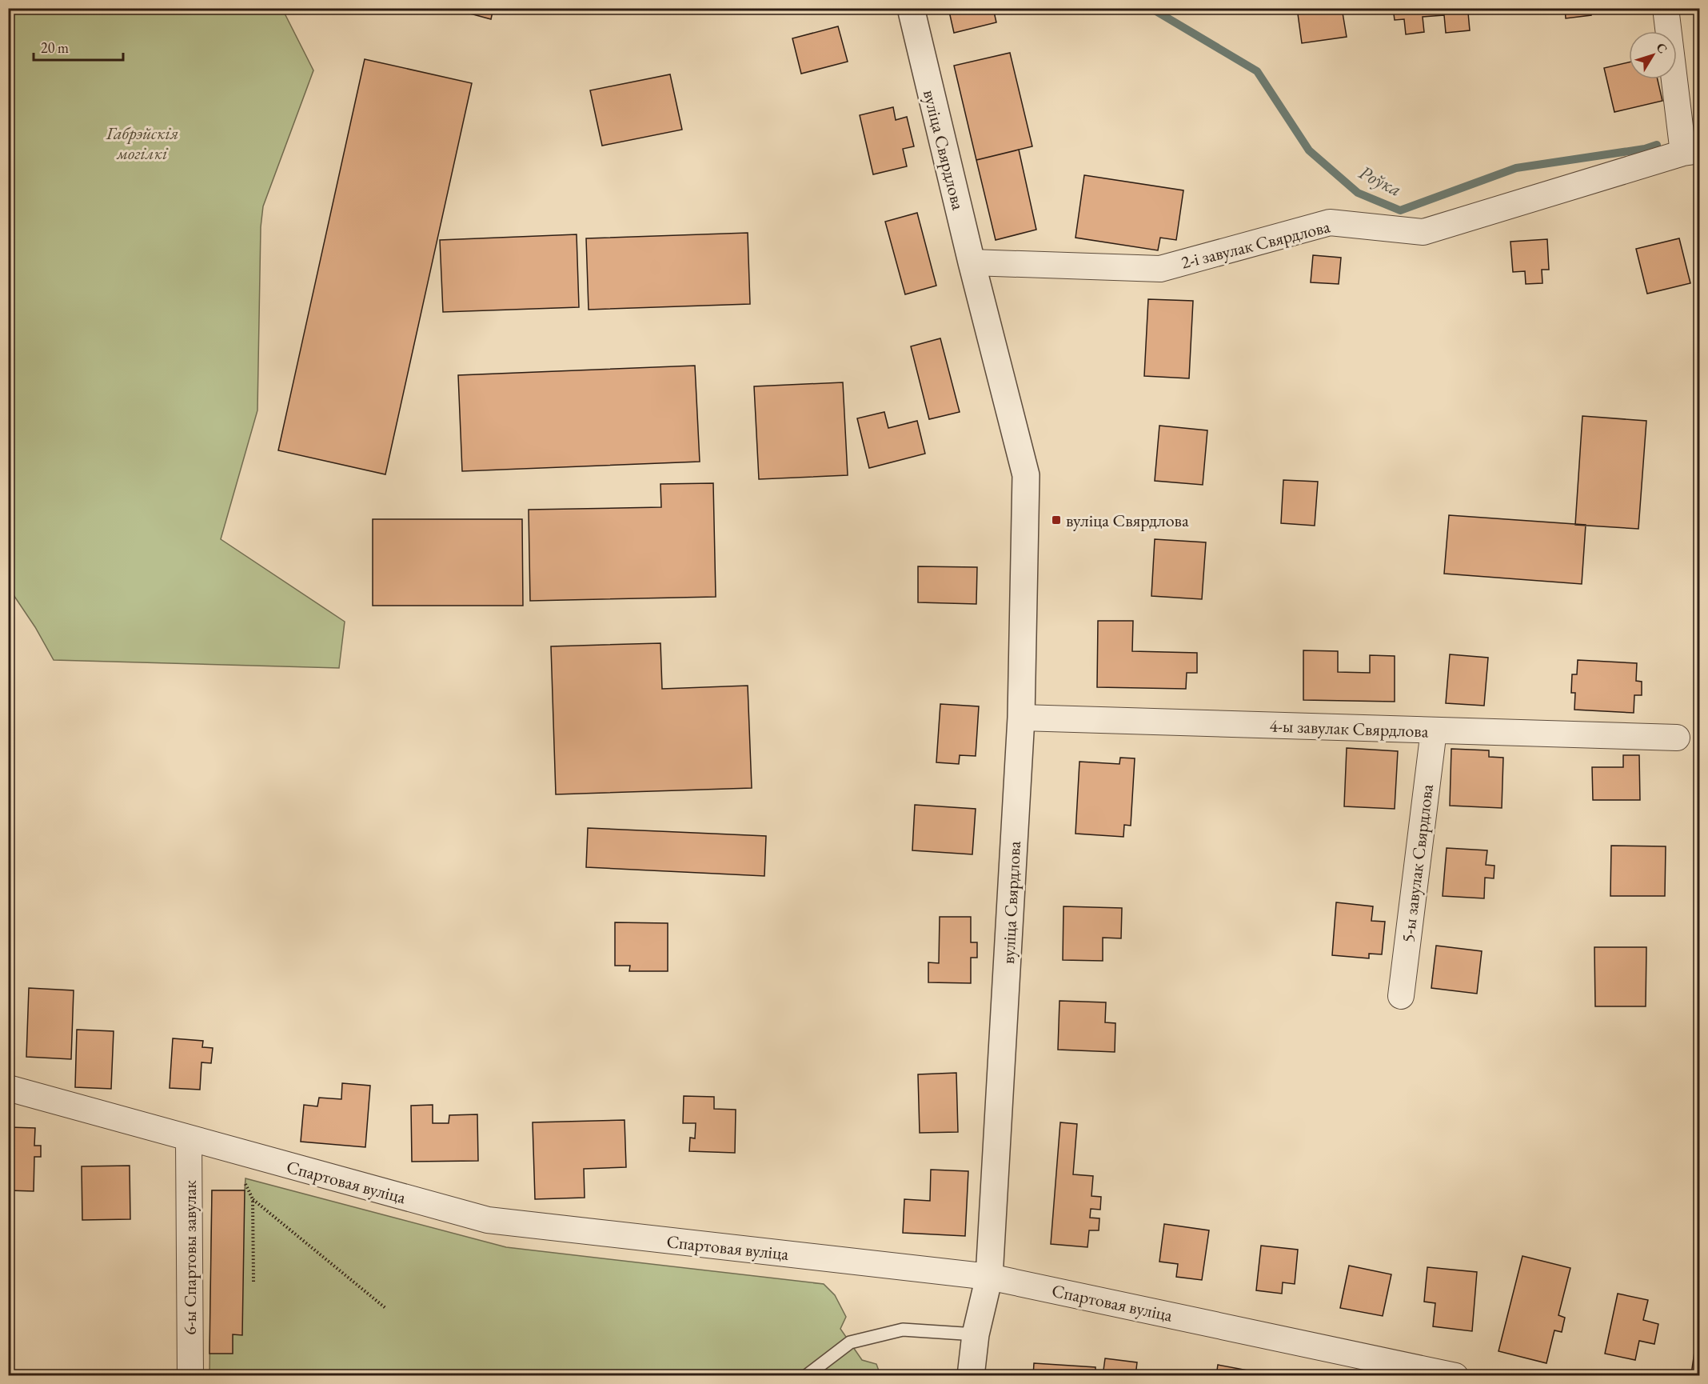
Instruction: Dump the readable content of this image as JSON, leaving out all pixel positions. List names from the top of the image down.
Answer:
{
  "streets": {
    "street": [
      "вуліца Свярдлова",
      "2-і завулак Свярдлова",
      "4-ы завулак Свярдлова",
      "5-ы завулак Свярдлова",
      "Спартовая вуліца",
      "6-ы Спартовы завулак"
    ]
  },
  "crossings": [
    ["вуліца Свярдлова", "2-і завулак Свярдлова"],
    ["вуліца Свярдлова", "4-ы завулак Свярдлова"],
    ["вуліца Свярдлова", "Спартовая вуліца"],
    ["4-ы завулак Свярдлова", "5-ы завулак Свярдлова"],
    ["Спартовая вуліца", "6-ы Спартовы завулак"]
  ],
  "water": ["Роўка"],
  "parks": ["Габрэйскія могілкі"],
  "places": {
    "transit": ["вуліца Свярдлова"]
  },
  "scale_bar": "20 m",
  "north": "top right"
}
